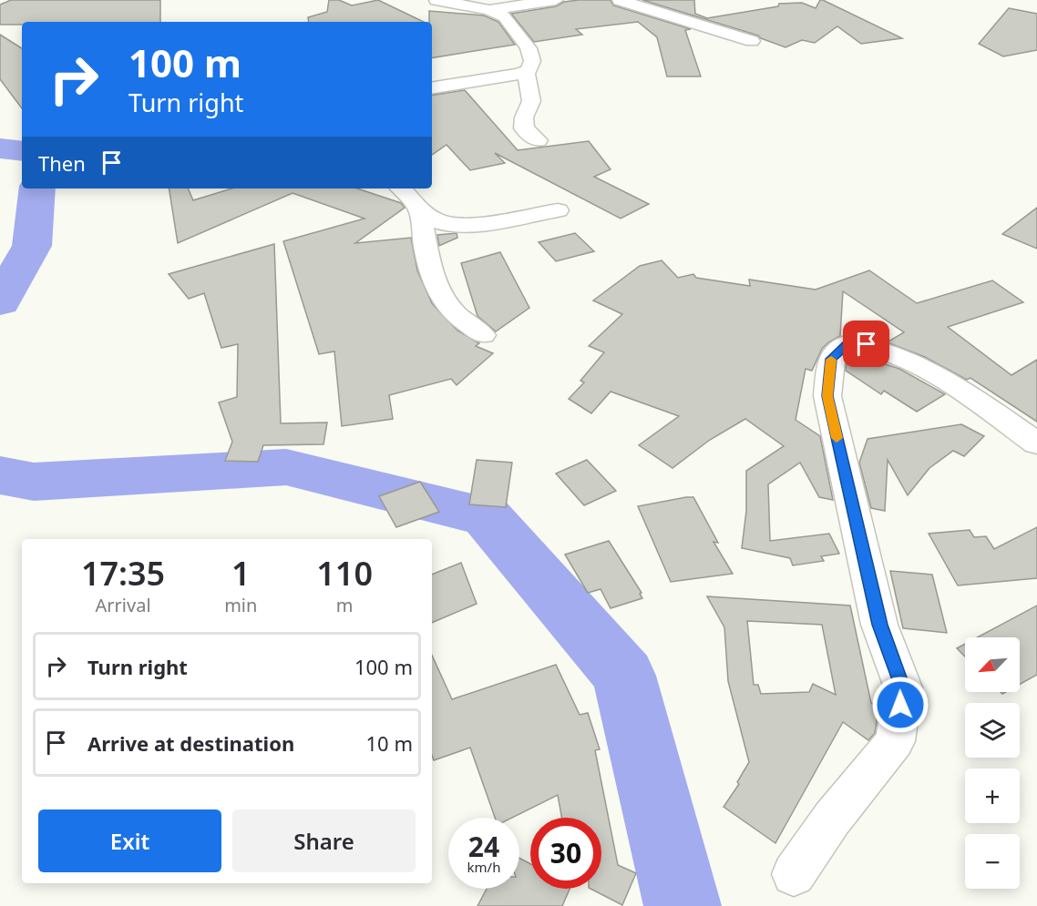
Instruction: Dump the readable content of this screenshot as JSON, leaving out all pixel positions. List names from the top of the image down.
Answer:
{
  "north": "bottom left",
  "page": {
    "turn": ["100 m", "Turn right"],
    "then": "Then",
    "eta": [
      "17:35",
      "Arrival",
      "1",
      "min",
      "110",
      "m"
    ],
    "list": [
      {
        "name": "Turn right",
        "value": "100 m"
      },
      {
        "name": "Arrive at destination",
        "value": "10 m"
      }
    ],
    "map_buttons": ["+", "−"],
    "buttons": ["Exit", "Share"],
    "speed": "24 km/h",
    "limit": "30"
  }
}
